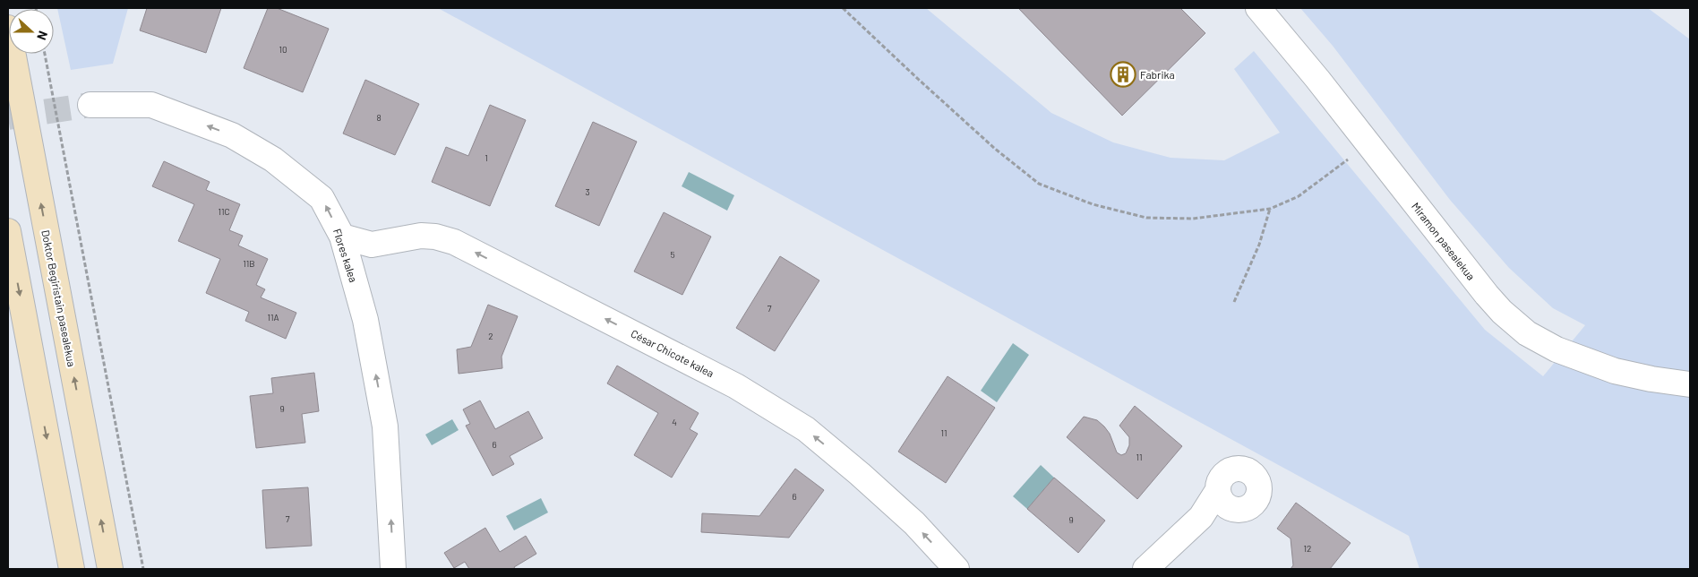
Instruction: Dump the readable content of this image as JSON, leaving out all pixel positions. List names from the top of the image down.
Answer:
{
  "streets": {
    "main road": ["Doktor Begiristain pasealekua"],
    "street": ["Miramon pasealekua", "Flores kalea", "César Chicote kalea"]
  },
  "crossings": [
    ["Flores kalea", "César Chicote kalea"]
  ],
  "one_way": ["Flores kalea", "César Chicote kalea"],
  "places": {
    "building": ["Fabrika"]
  },
  "house_numbers": [
    "10",
    "8",
    "1",
    "3",
    "11C",
    "5",
    "11B",
    "7",
    "11A",
    "2",
    "9",
    "4",
    "11",
    "6",
    "11",
    "6",
    "7",
    "9",
    "12"
  ],
  "north": "right"
}
